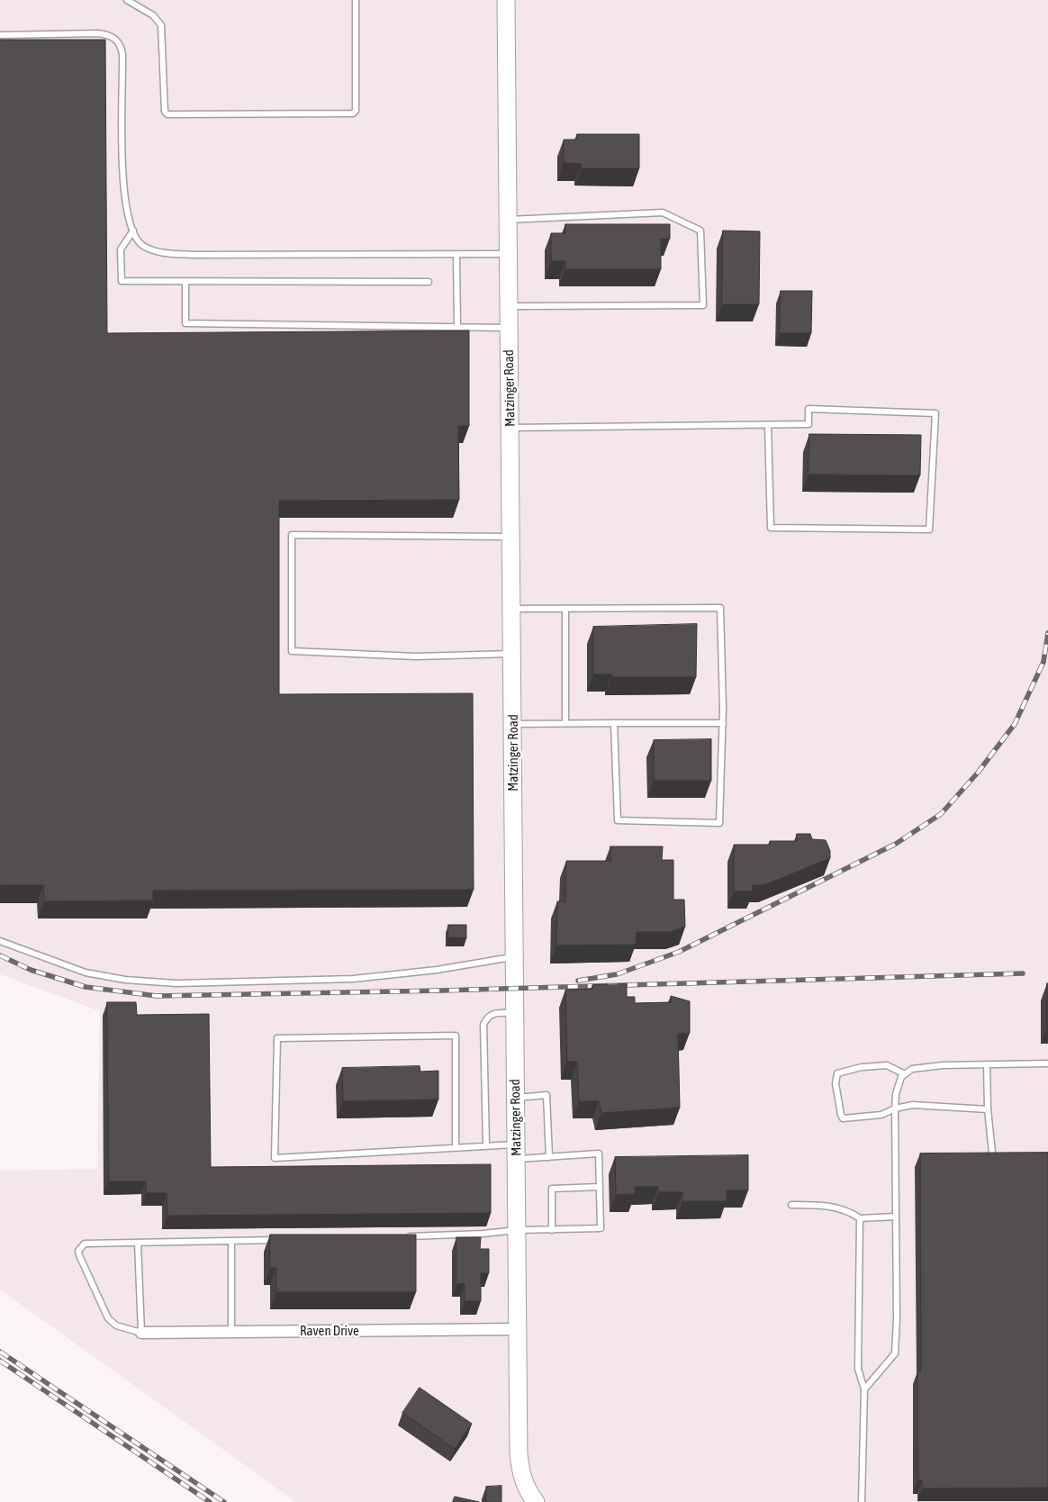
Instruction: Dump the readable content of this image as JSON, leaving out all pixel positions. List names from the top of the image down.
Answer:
{
  "streets": {
    "street": ["Matzinger Road", "Raven Drive"]
  },
  "crossings": [
    ["Matzinger Road", "Raven Drive"]
  ]
}
